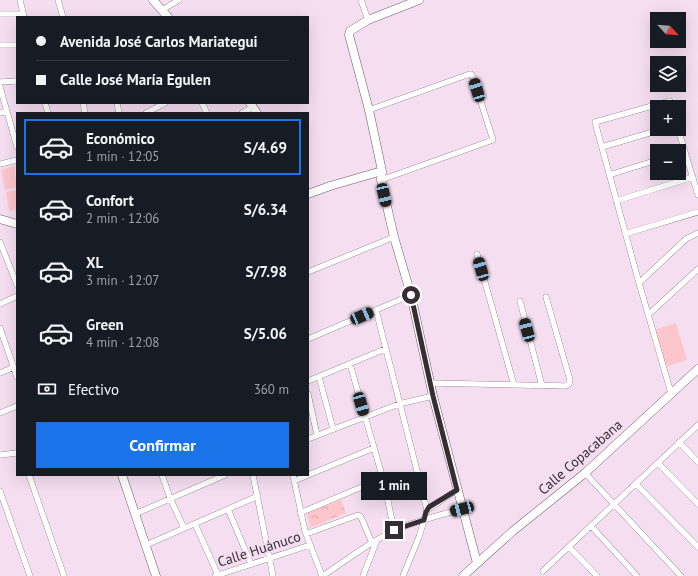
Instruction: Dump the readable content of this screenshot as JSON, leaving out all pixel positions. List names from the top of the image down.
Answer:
{
  "streets": {
    "street": ["Calle Copacabana", "Calle Huánuco"]
  },
  "north": "bottom right",
  "page": {
    "map_buttons": ["+", "−"],
    "banner": ["Avenida José Carlos Mariategui", "Calle José María Egulen"],
    "list": [
      {
        "name": "Económico",
        "note": "1 min · 12:05",
        "value": "S/4.69"
      },
      {
        "name": "Confort",
        "note": "2 min · 12:06",
        "value": "S/6.34"
      },
      {
        "name": "XL",
        "note": "3 min · 12:07",
        "value": "S/7.98"
      },
      {
        "name": "Green",
        "note": "4 min · 12:08",
        "value": "S/5.06"
      }
    ],
    "pay": ["Efectivo", "360 m"],
    "buttons": "Confirmar",
    "bubble": "1 min"
  }
}
